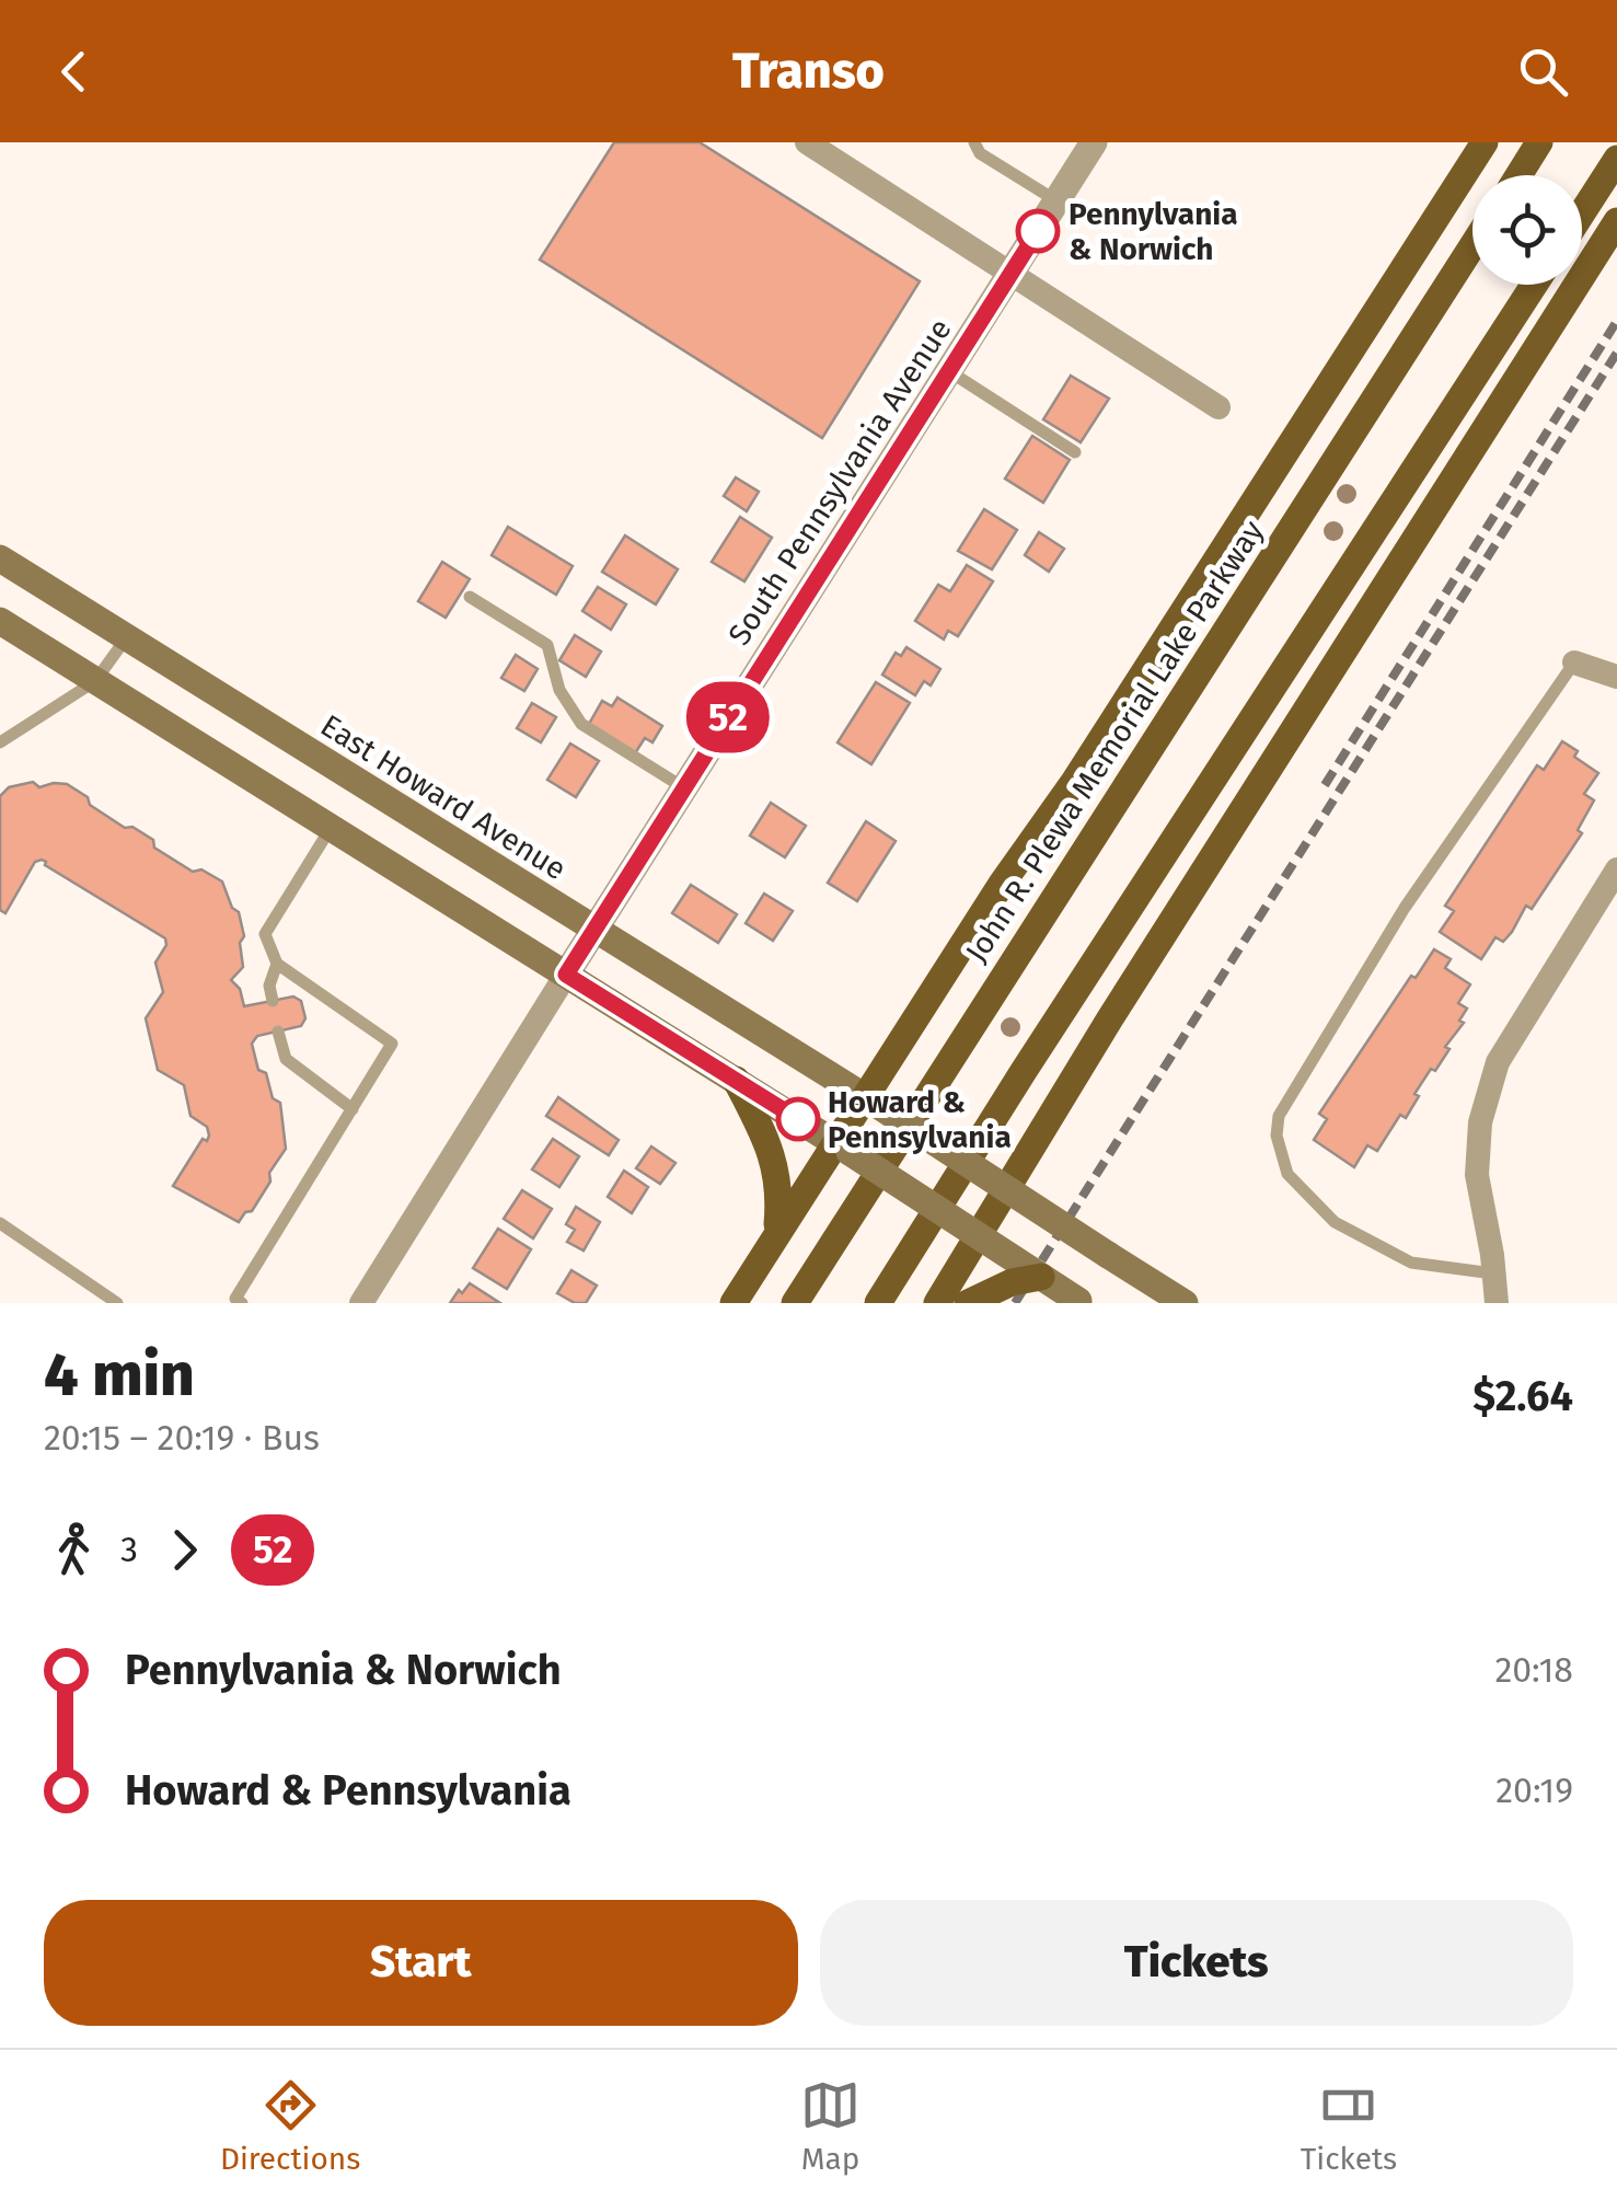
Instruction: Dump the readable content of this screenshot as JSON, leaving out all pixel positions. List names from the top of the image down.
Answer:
{
  "streets": {
    "main road": ["John R. Plewa Memorial Lake Parkway", "East Howard Avenue"],
    "street": ["South Pennsylvania Avenue"]
  },
  "crossings": [
    ["South Pennsylvania Avenue", "East Howard Avenue"]
  ],
  "places": ["Pennylvania & Norwich", "Howard & Pennsylvania"],
  "lines": ["bus line 52"],
  "page": {
    "header": "Transo",
    "on_map": "52",
    "heading": ["4 min", "20:15 – 20:19 · Bus", "$2.64"],
    "legs": ["3", "52"],
    "list": [
      {
        "name": "Pennylvania & Norwich",
        "value": "20:18"
      },
      {
        "name": "Howard & Pennsylvania",
        "value": "20:19"
      }
    ],
    "buttons": ["Start", "Tickets"],
    "tabs": ["Directions", "Map", "Tickets"]
  }
}
